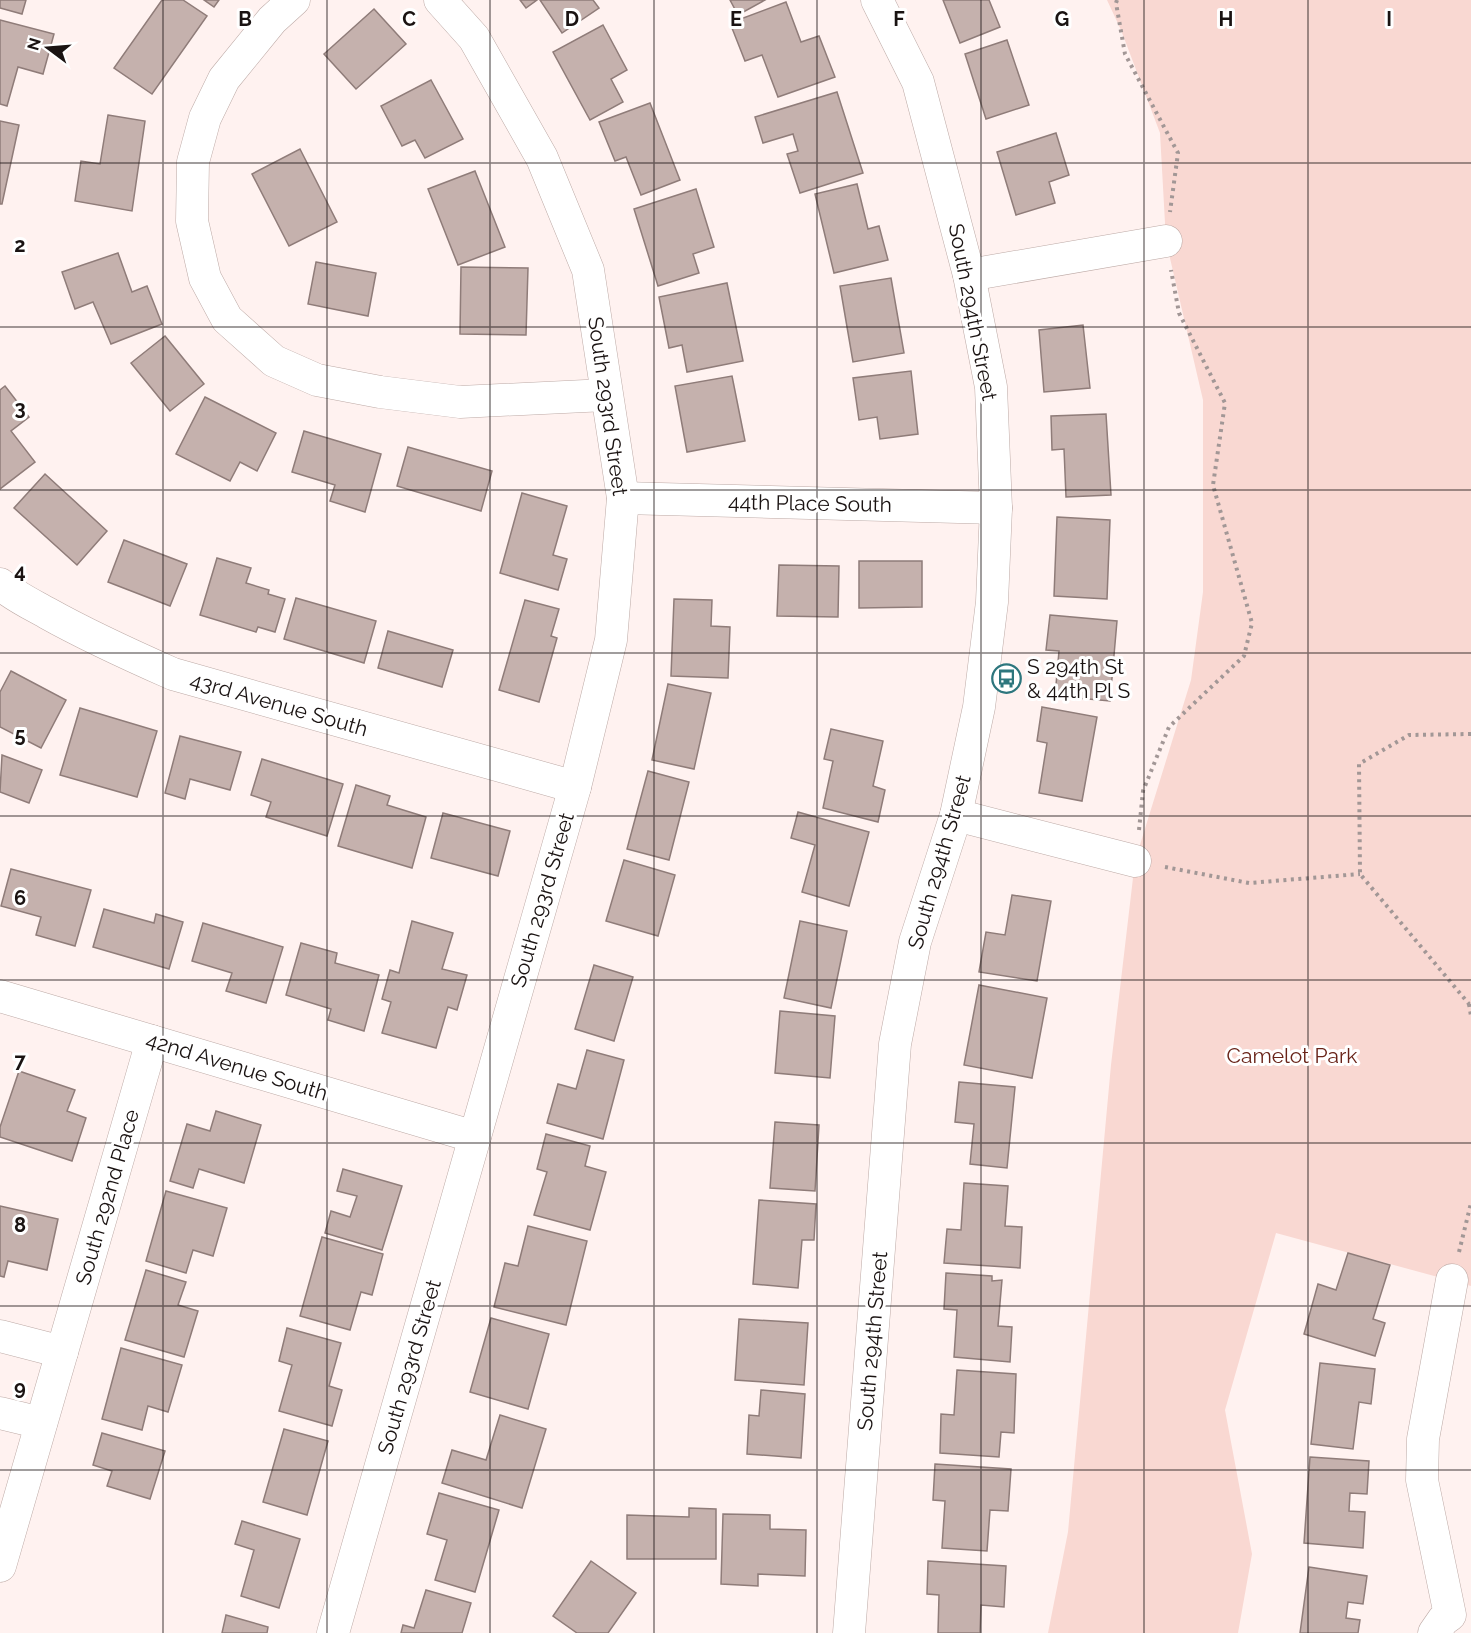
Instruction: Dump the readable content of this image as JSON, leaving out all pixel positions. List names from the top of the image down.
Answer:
{
  "streets": {
    "street": [
      "South 294th Street",
      "South 293rd Street",
      "44th Place South",
      "43rd Avenue South",
      "42nd Avenue South",
      "South 292nd Place"
    ]
  },
  "crossings": [
    ["South 294th Street", "44th Place South"],
    ["South 293rd Street", "44th Place South"],
    ["South 293rd Street", "43rd Avenue South"],
    ["South 293rd Street", "42nd Avenue South"],
    ["42nd Avenue South", "South 292nd Place"]
  ],
  "parks": ["Camelot Park"],
  "places": {
    "bus stop": ["S 294th St & 44th Pl S"]
  },
  "north": "left",
  "grid": {
    "columns": [
      "B",
      "C",
      "D",
      "E",
      "F",
      "G",
      "H",
      "I"
    ],
    "rows": [
      "2",
      "3",
      "4",
      "5",
      "6",
      "7",
      "8",
      "9"
    ]
  }
}
